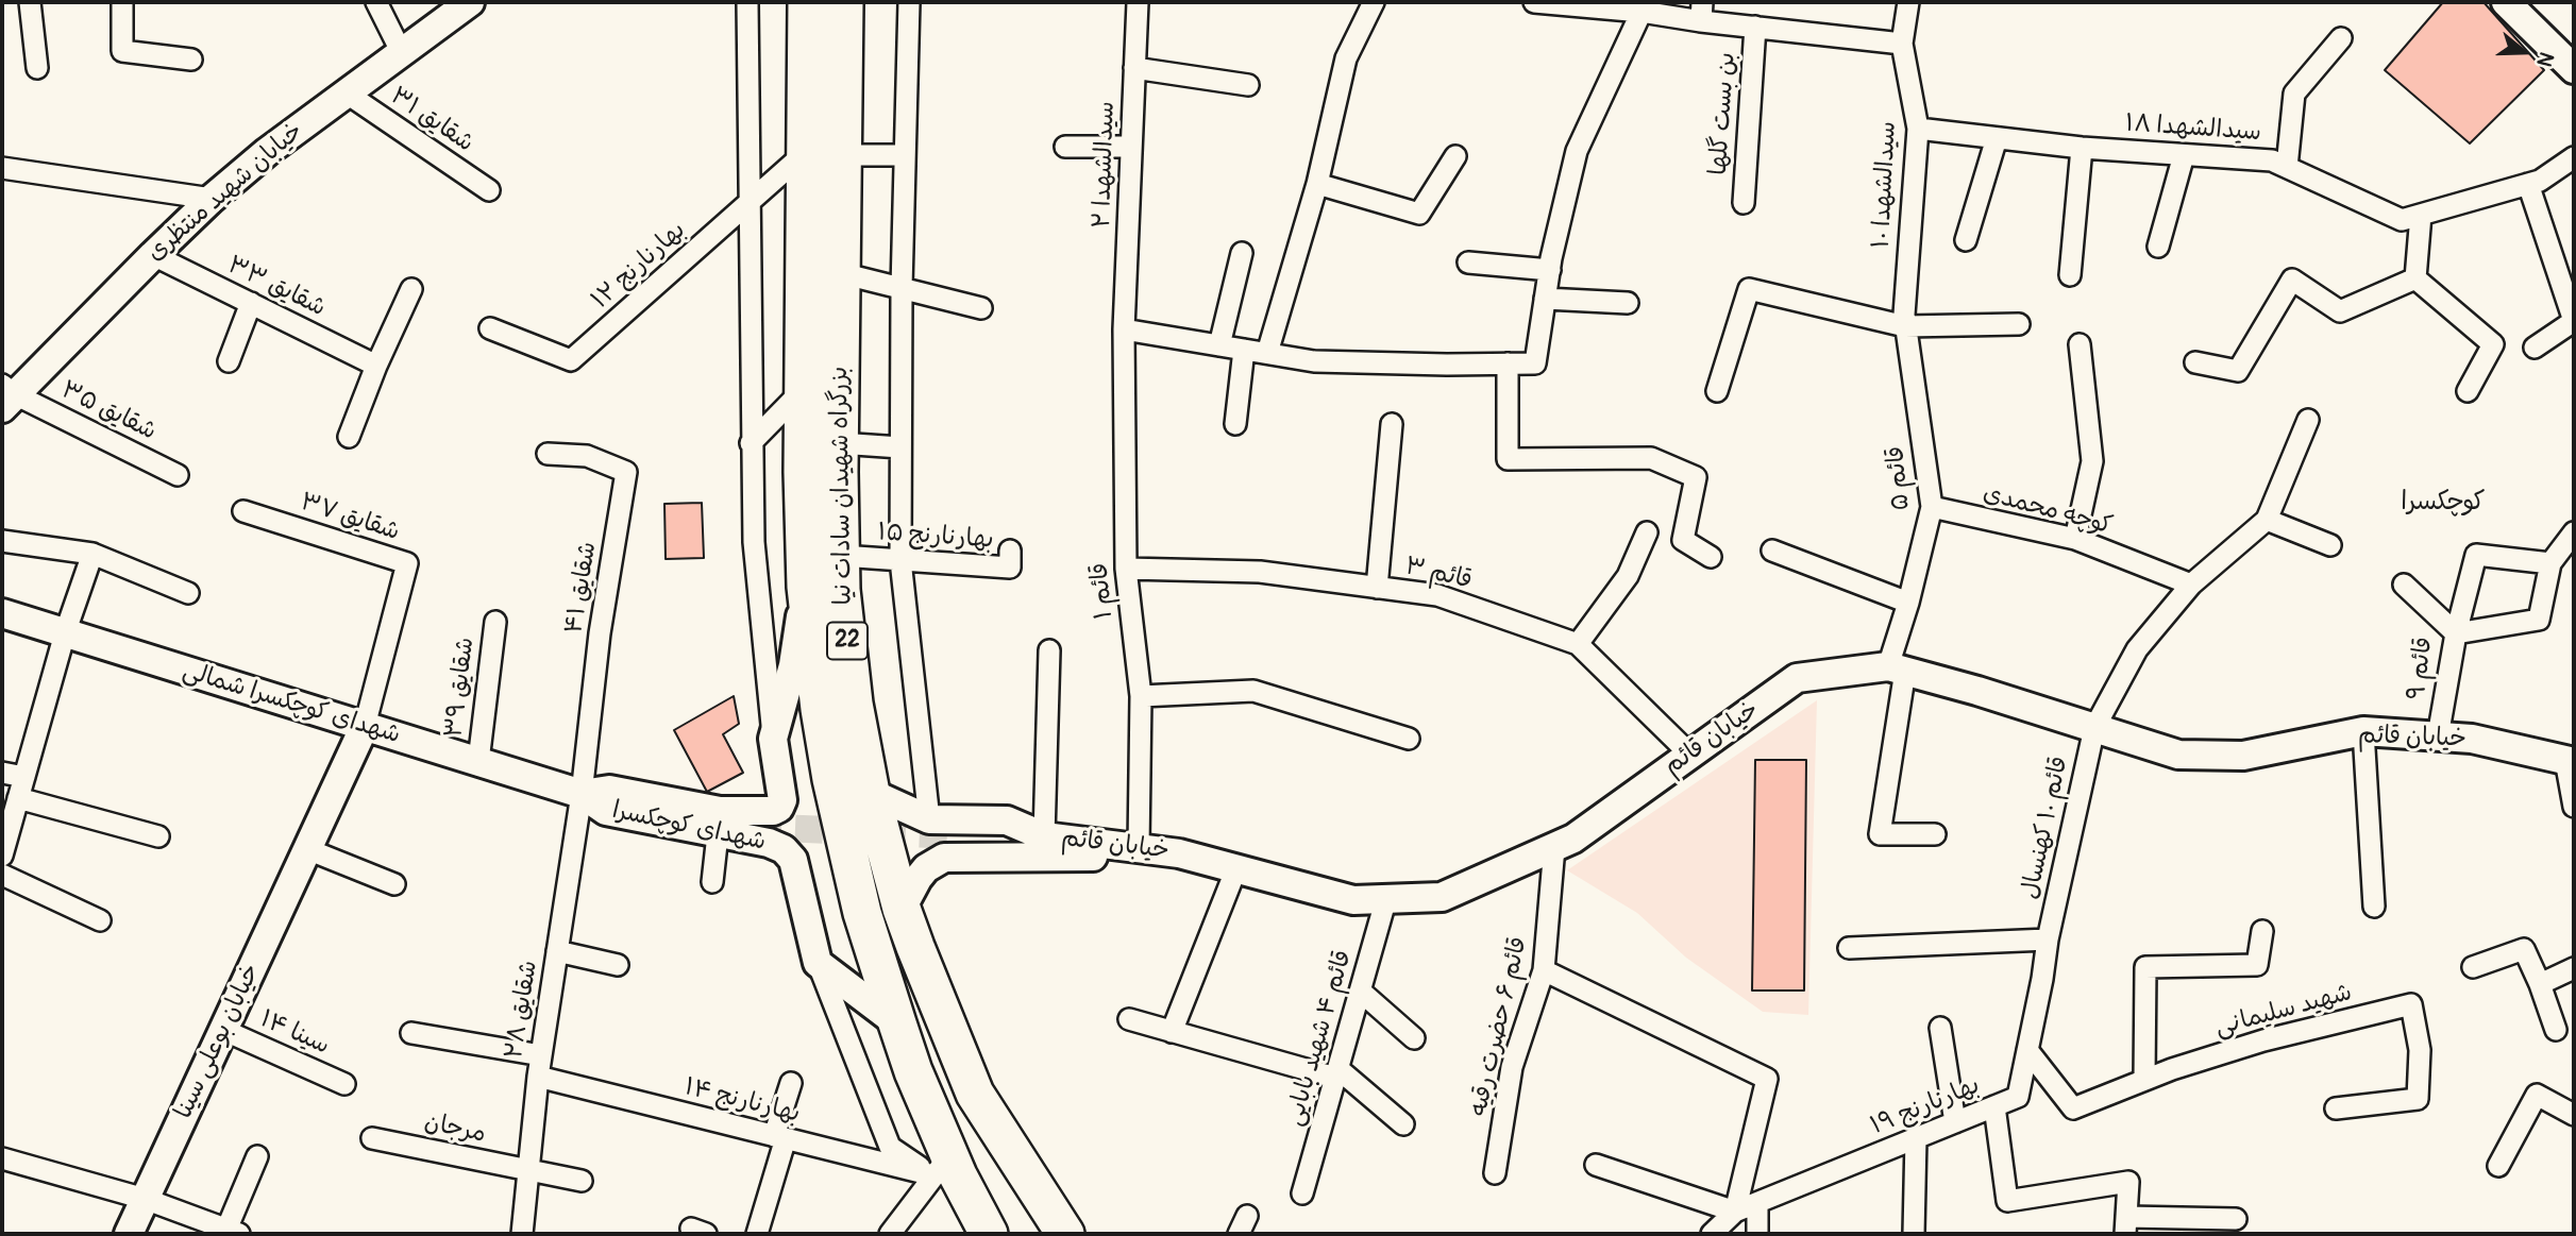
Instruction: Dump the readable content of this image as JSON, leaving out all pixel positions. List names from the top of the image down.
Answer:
{
  "streets": {
    "highway": ["بزرگراه شهیدان سادات نیا", "22"],
    "main road": [
      "خیابان شهید منتظری",
      "شهدای کوچکسرا شمالی",
      "خیابان قائم",
      "شهدای کوچکسرا",
      "خیابان بوعلی سینا"
    ],
    "street": [
      "بن بست گلها",
      "شقایق ۳۱",
      "سیدالشهدا ۱۸",
      "سیدالشهدا ۲",
      "سیدالشهدا ۱۰",
      "بهارنارنج ۱۲",
      "شقایق ۳۳",
      "شقایق ۳۵",
      "قائم ۵",
      "کوچه محمدی",
      "شقایق ۳۷",
      "بهارنارنج ۱۵",
      "قائم ۳",
      "شقایق ۴۱",
      "قائم ۱",
      "قائم ۹",
      "شقایق ۳۹",
      "قائم ۱۰ کهنسال",
      "شقایق ۲۸",
      "شهید سلیمانی",
      "قائم ۶ حضرت رقیه",
      "سینا ۱۴",
      "قائم ۴ شهید بابایی",
      "بهارنارنج ۱۴",
      "بهارنارنج ۱۹",
      "مرجان"
    ]
  },
  "crossings": [
    ["شقایق ۳۱", "خیابان شهید منتظری"],
    ["سیدالشهدا ۱۸", "سیدالشهدا ۱۰"],
    ["سیدالشهدا ۲", "قائم ۱"],
    ["سیدالشهدا ۱۰", "قائم ۵"],
    ["خیابان شهید منتظری", "شقایق ۳۳"],
    ["خیابان شهید منتظری", "شقایق ۳۵"],
    ["بهارنارنج ۱۲", "بزرگراه شهیدان سادات نیا"],
    ["قائم ۵", "کوچه محمدی"],
    ["قائم ۵", "خیابان قائم"],
    ["بزرگراه شهیدان سادات نیا", "بهارنارنج ۱۵"],
    ["بزرگراه شهیدان سادات نیا", "خیابان قائم"],
    ["بزرگراه شهیدان سادات نیا", "شهدای کوچکسرا"],
    ["بزرگراه شهیدان سادات نیا", "بهارنارنج ۱۴"],
    ["کوچه محمدی", "قائم ۱۰ کهنسال"],
    ["شقایق ۳۷", "شهدای کوچکسرا شمالی"],
    ["شقایق ۳۷", "خیابان بوعلی سینا"],
    ["قائم ۳", "قائم ۱"],
    ["قائم ۳", "خیابان قائم"],
    ["شقایق ۴۱", "شهدای کوچکسرا شمالی"],
    ["شقایق ۴۱", "شهدای کوچکسرا"],
    ["شقایق ۴۱", "شقایق ۲۸"],
    ["قائم ۱", "خیابان قائم"],
    ["قائم ۹", "خیابان قائم"],
    ["شقایق ۳۹", "شهدای کوچکسرا شمالی"],
    ["شهدای کوچکسرا شمالی", "شهدای کوچکسرا"],
    ["شهدای کوچکسرا شمالی", "شقایق ۲۸"],
    ["شهدای کوچکسرا شمالی", "خیابان بوعلی سینا"],
    ["خیابان قائم", "قائم ۱۰ کهنسال"],
    ["خیابان قائم", "قائم ۶ حضرت رقیه"],
    ["خیابان قائم", "قائم ۴ شهید بابایی"],
    ["شهدای کوچکسرا", "شقایق ۲۸"],
    ["قائم ۱۰ کهنسال", "بهارنارنج ۱۹"],
    ["شقایق ۲۸", "بهارنارنج ۱۴"],
    ["شقایق ۲۸", "مرجان"],
    ["شهید سلیمانی", "بهارنارنج ۱۹"],
    ["سینا ۱۴", "خیابان بوعلی سینا"]
  ],
  "districts": ["کوچکسرا"],
  "north": "right"
}
